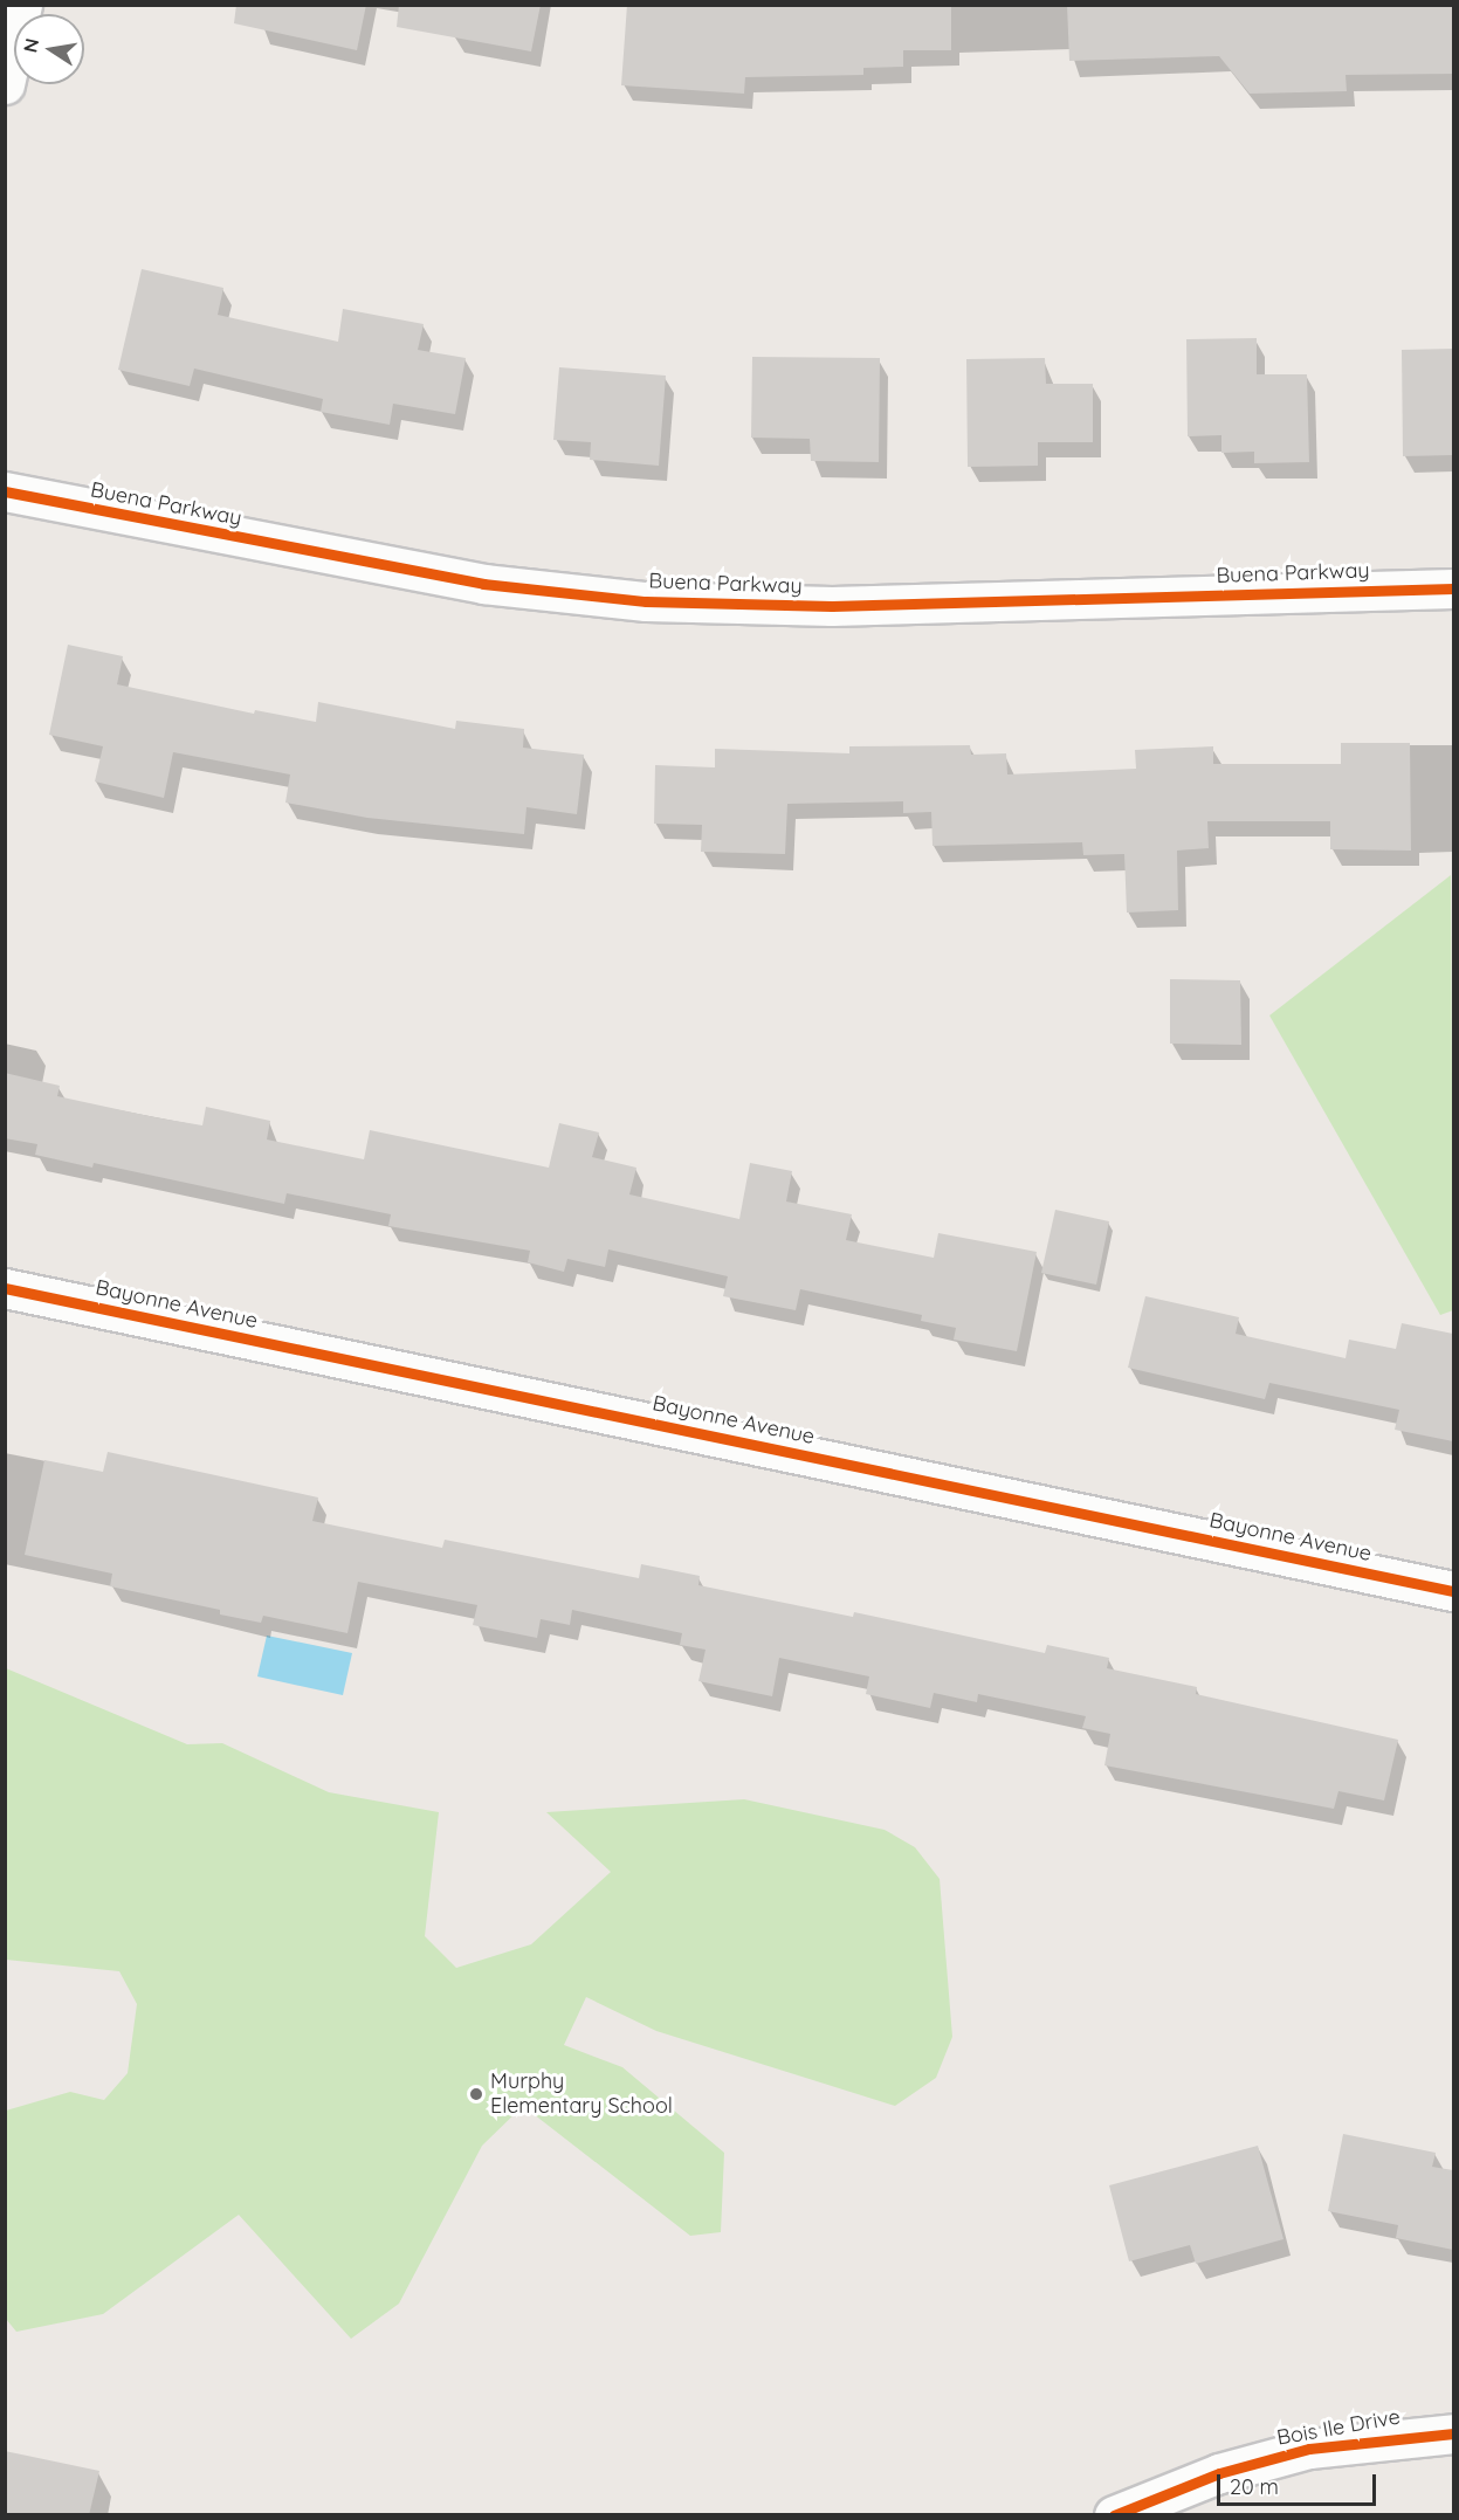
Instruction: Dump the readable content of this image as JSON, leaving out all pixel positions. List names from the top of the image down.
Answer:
{
  "streets": {
    "street": ["Buena Parkway", "Bayonne Avenue", "Bois Ile Drive"]
  },
  "places": ["Murphy Elementary School"],
  "scale_bar": "20 m",
  "north": "left"
}
